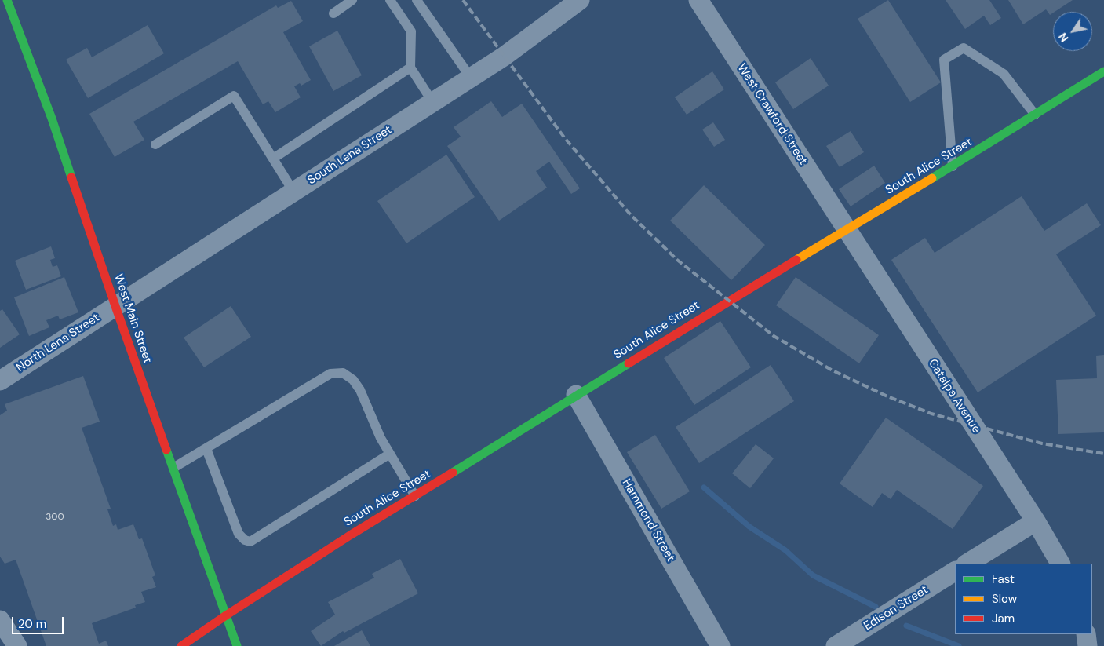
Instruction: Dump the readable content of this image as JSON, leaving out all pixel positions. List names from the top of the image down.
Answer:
{
  "streets": {
    "street": [
      "West Crawford Street",
      "South Lena Street",
      "South Alice Street",
      "West Main Street",
      "North Lena Street",
      "Catalpa Avenue",
      "Hammond Street",
      "Edison Street"
    ]
  },
  "crossings": [
    ["West Crawford Street", "South Alice Street"],
    ["West Crawford Street", "Catalpa Avenue"],
    ["South Lena Street", "West Main Street"],
    ["South Lena Street", "North Lena Street"],
    ["South Alice Street", "West Main Street"],
    ["South Alice Street", "Catalpa Avenue"],
    ["South Alice Street", "Hammond Street"],
    ["West Main Street", "North Lena Street"]
  ],
  "house_numbers": ["300"],
  "legend": ["Fast", "Slow", "Jam"],
  "scale_bar": "20 m",
  "north": "bottom left"
}
